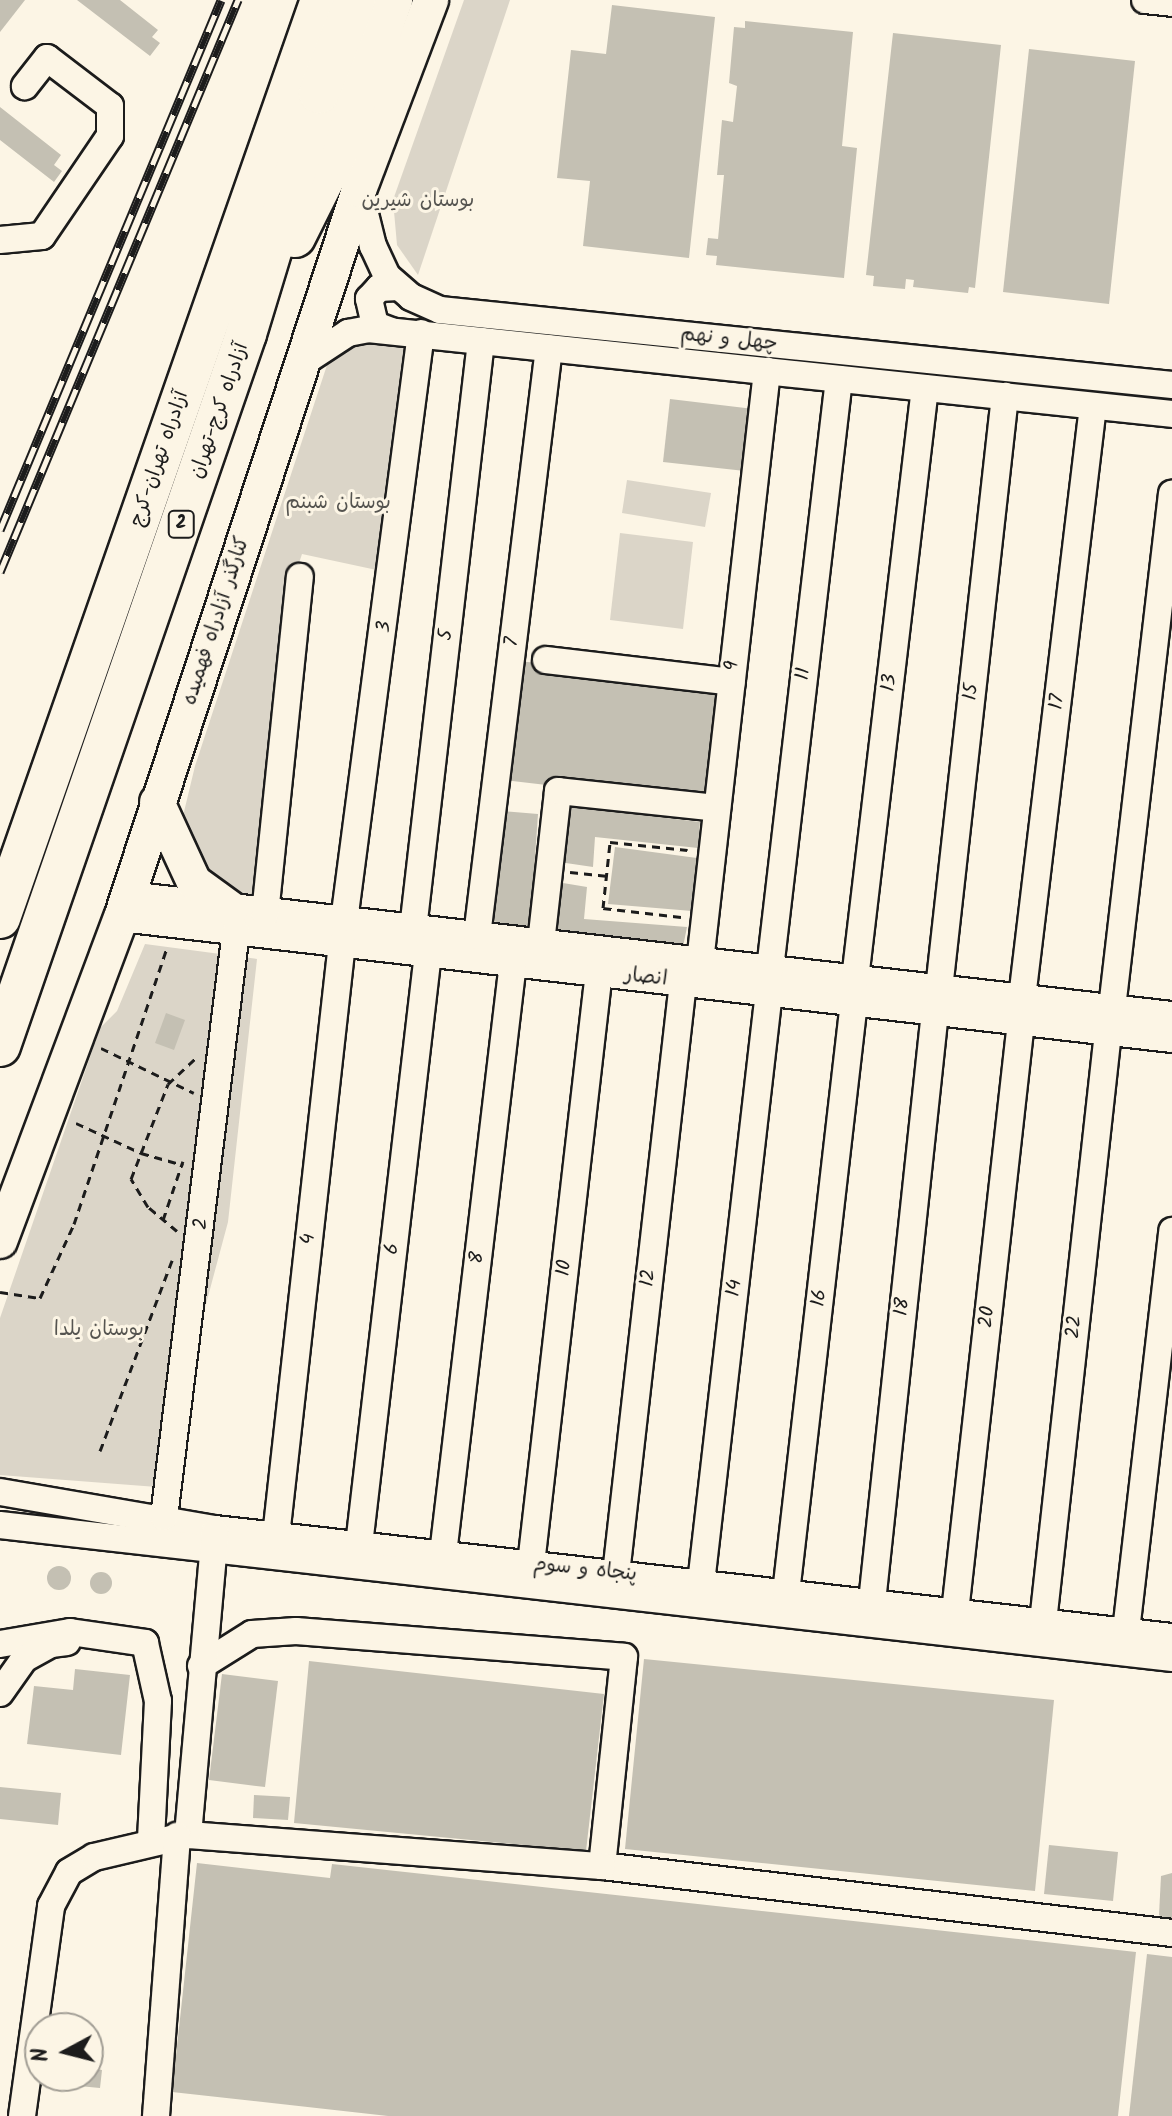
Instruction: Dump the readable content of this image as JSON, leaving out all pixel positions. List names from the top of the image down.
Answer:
{
  "streets": {
    "highway": ["آزادراه کرج-تهران", "آزادراه تهران-کرج", "2"],
    "main road": ["کنارگذر آزادراه فهمیده"],
    "street": [
      "چهل و نهم",
      "3",
      "5",
      "7",
      "9",
      "11",
      "13",
      "15",
      "17",
      "انصار",
      "4",
      "6",
      "8",
      "10",
      "12",
      "14",
      "16",
      "18",
      "20",
      "22",
      "پنجاه و سوم"
    ]
  },
  "crossings": [
    ["چهل و نهم", "کنارگذر آزادراه فهمیده"],
    ["چهل و نهم", "3"],
    ["چهل و نهم", "5"],
    ["چهل و نهم", "7"],
    ["چهل و نهم", "9"],
    ["چهل و نهم", "11"],
    ["چهل و نهم", "13"],
    ["چهل و نهم", "15"],
    ["چهل و نهم", "17"],
    ["2", "انصار"],
    ["2", "پنجاه و سوم"],
    ["کنارگذر آزادراه فهمیده", "انصار"],
    ["3", "انصار"],
    ["3", "4"],
    ["5", "انصار"],
    ["7", "انصار"],
    ["9", "انصار"],
    ["11", "انصار"],
    ["11", "14"],
    ["13", "انصار"],
    ["13", "16"],
    ["15", "انصار"],
    ["15", "18"],
    ["17", "انصار"],
    ["17", "20"],
    ["انصار", "4"],
    ["انصار", "6"],
    ["انصار", "8"],
    ["انصار", "10"],
    ["انصار", "12"],
    ["انصار", "14"],
    ["انصار", "16"],
    ["انصار", "18"],
    ["انصار", "20"],
    ["انصار", "22"],
    ["4", "پنجاه و سوم"],
    ["6", "پنجاه و سوم"],
    ["8", "پنجاه و سوم"],
    ["10", "پنجاه و سوم"],
    ["12", "پنجاه و سوم"],
    ["14", "پنجاه و سوم"],
    ["16", "پنجاه و سوم"],
    ["18", "پنجاه و سوم"],
    ["20", "پنجاه و سوم"],
    ["22", "پنجاه و سوم"]
  ],
  "parks": ["بوستان شیرین", "بوستان شبنم", "بوستان یلدا"],
  "north": "left"
}
